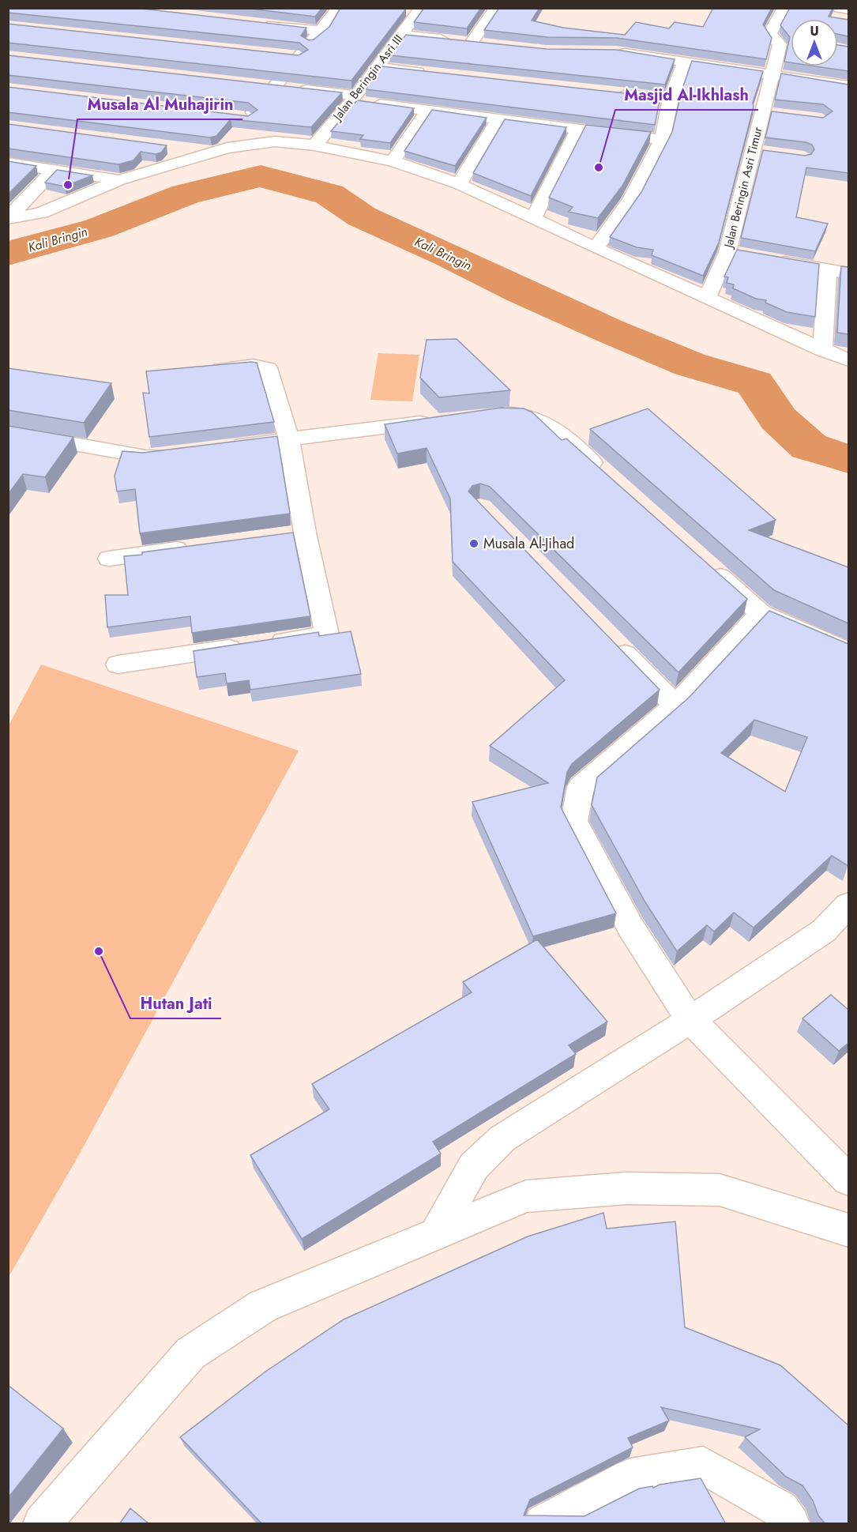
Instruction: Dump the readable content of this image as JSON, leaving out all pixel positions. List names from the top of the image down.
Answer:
{
  "streets": {
    "street": ["Jalan Beringin Asri III", "Jalan Beringin Asri Timur"]
  },
  "water": ["Kali Bringin"],
  "places": [
    "Masjid Al-Ikhlash",
    "Musala Al Muhajirin",
    "Musala Al-Jihad",
    "Hutan Jati"
  ],
  "north": "top"
}
